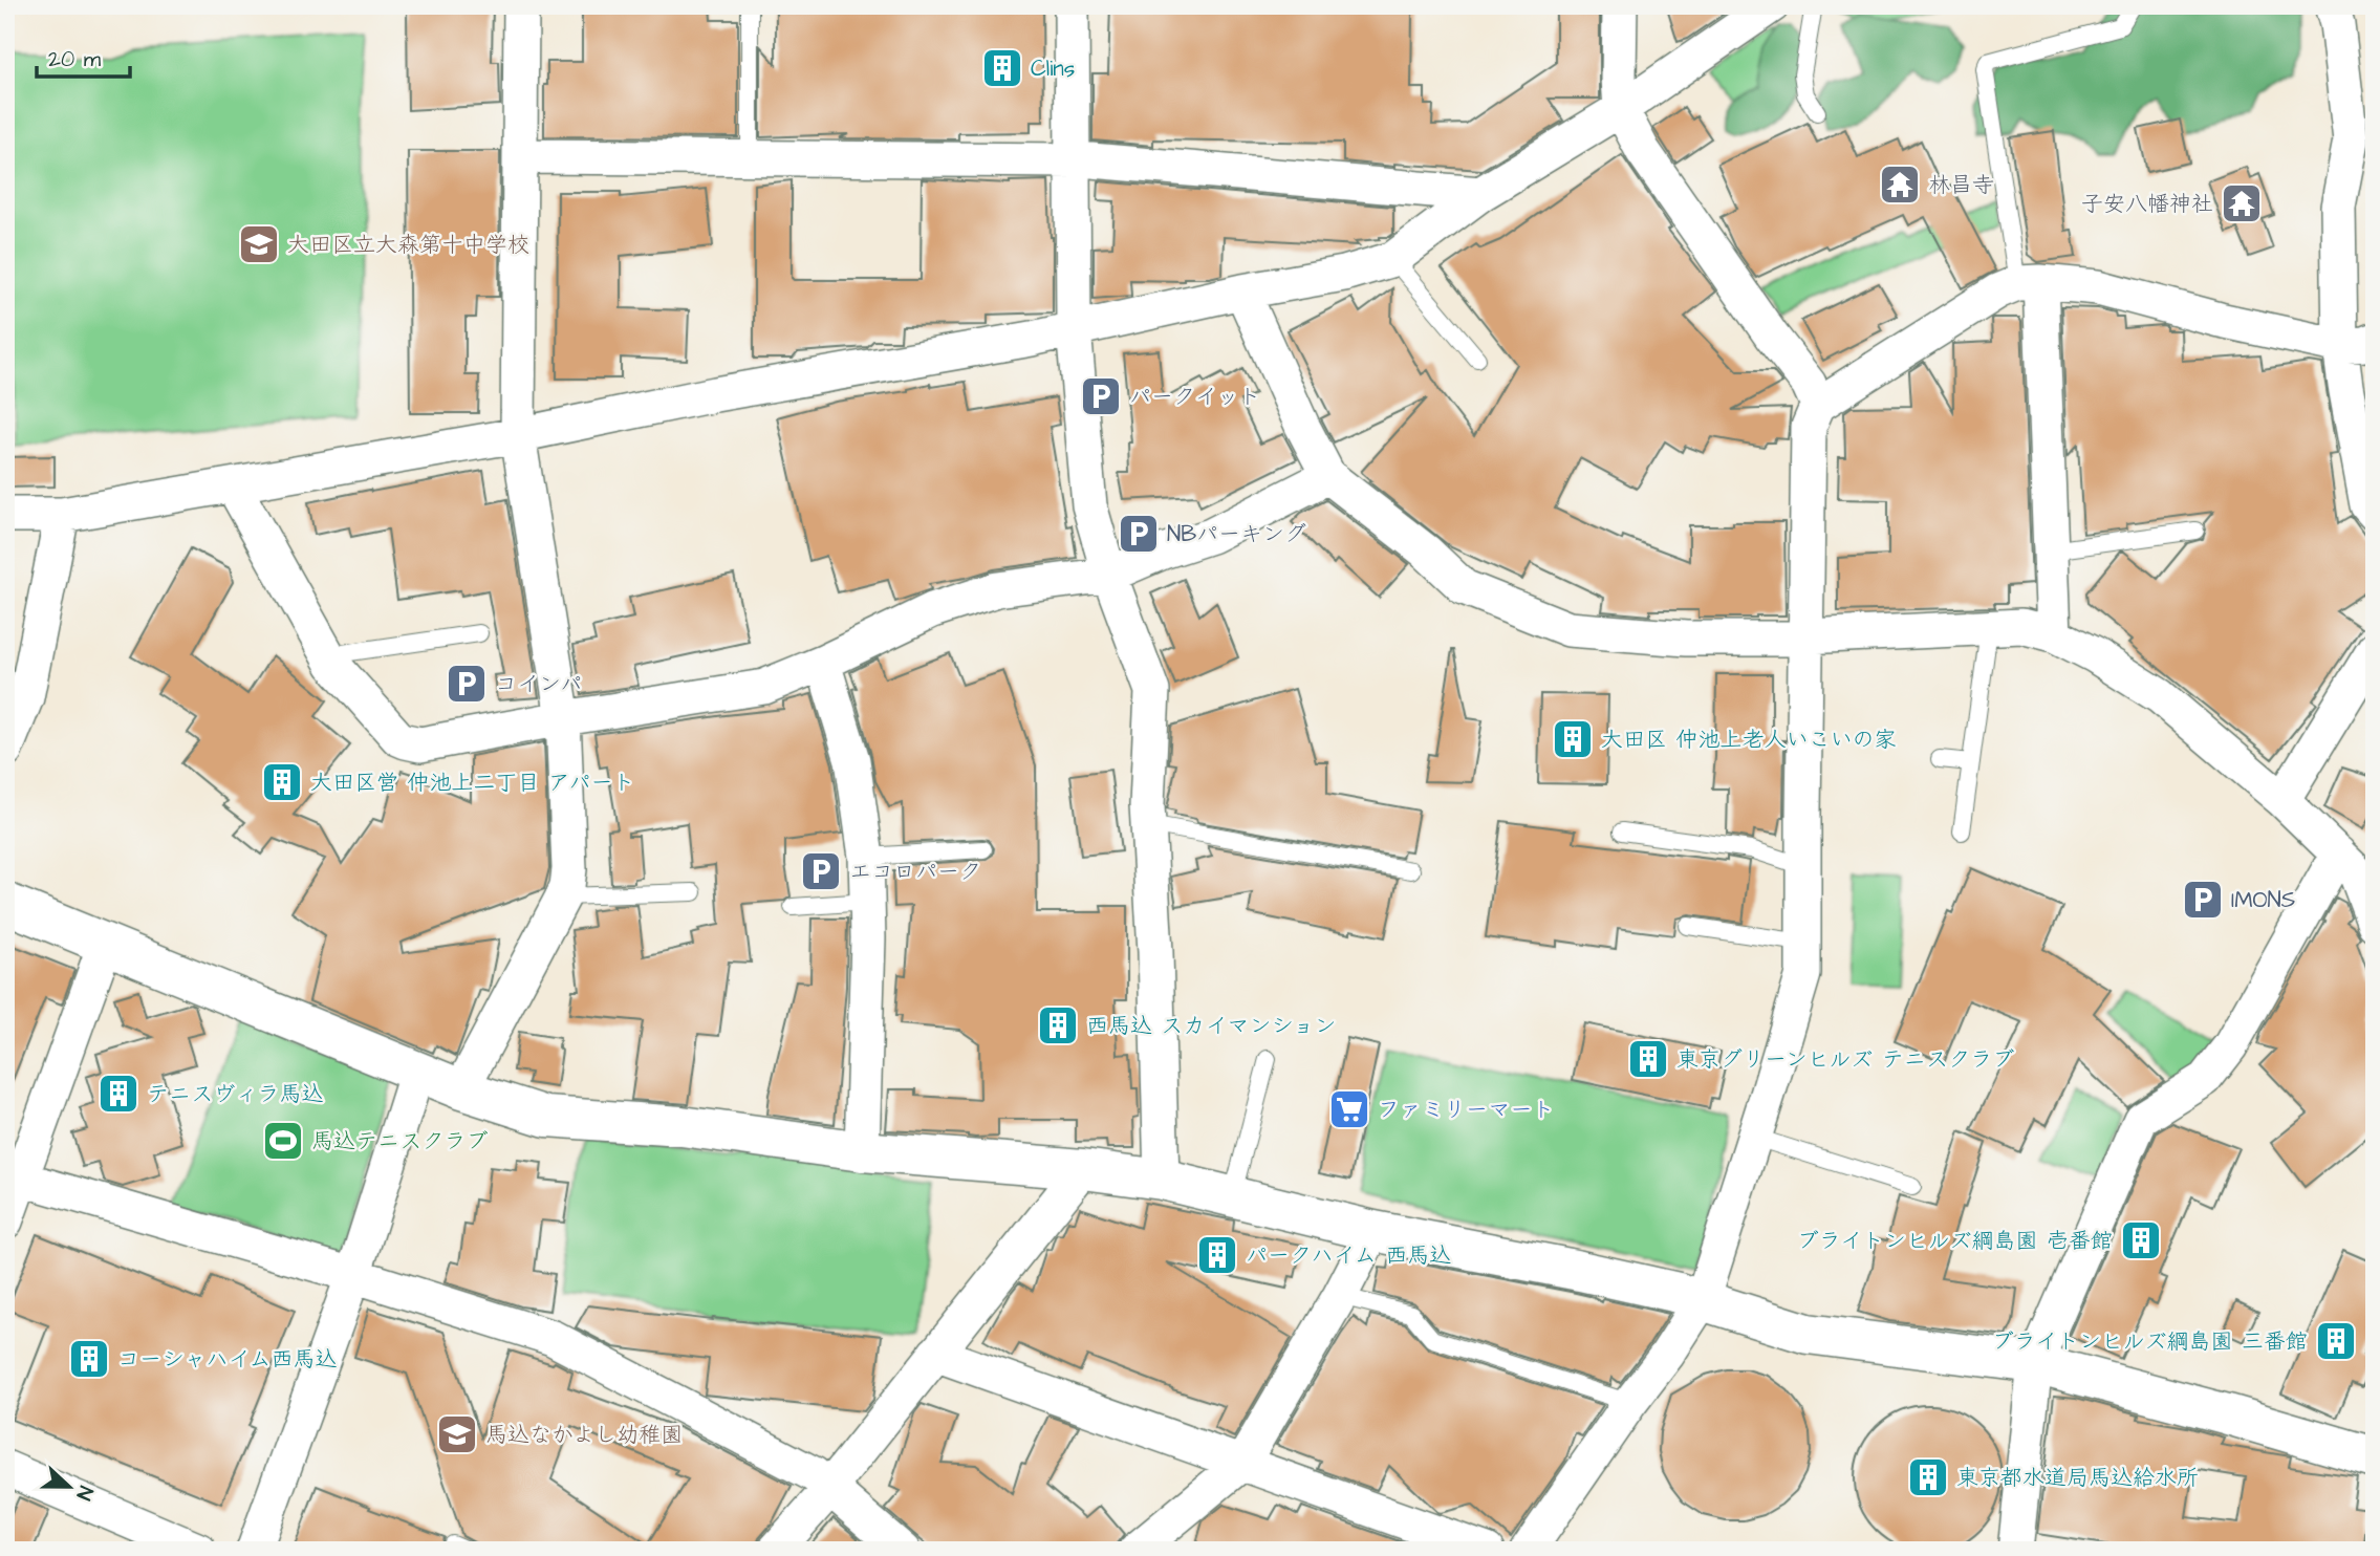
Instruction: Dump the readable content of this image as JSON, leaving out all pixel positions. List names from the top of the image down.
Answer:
{
  "places": {
    "building": [
      "Clins",
      "大田区 仲池上老人いこいの家",
      "大田区営 仲池上二丁目 アパート",
      "西馬込 スカイマンション",
      "東京グリーンヒルズ テニスクラブ",
      "テニスヴィラ馬込",
      "ブライトンヒルズ綱島園 壱番館",
      "パークハイム 西馬込",
      "ブライトンヒルズ綱島園 三番館",
      "コーシャハイム西馬込",
      "東京都水道局馬込給水所"
    ],
    "temple": ["林昌寺", "子安八幡神社"],
    "school or university": ["大田区立大森第十中学校", "馬込なかよし幼稚園"],
    "parking": [
      "パークイット",
      "NBパーキング",
      "コインパ",
      "エコロパーク",
      "IMONS"
    ],
    "supermarket": ["ファミリーマート"],
    "sports": ["馬込テニスクラブ"]
  },
  "scale_bar": "20 m",
  "north": "right"
}
